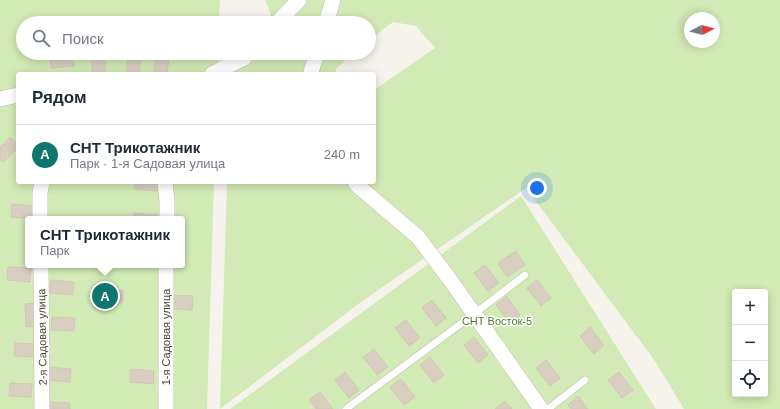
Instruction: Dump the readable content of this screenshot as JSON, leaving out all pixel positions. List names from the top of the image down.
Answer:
{
  "streets": {
    "street": ["2-я Садовая улица", "1-я Садовая улица"]
  },
  "parks": ["СНТ Восток-5"],
  "north": "right",
  "page": {
    "search": "Поиск",
    "heading": "Рядом",
    "list": [
      {
        "mark": "A",
        "name": "СНТ Трикотажник",
        "note": "Парк · 1-я Садовая улица",
        "value": "240 m"
      }
    ],
    "popup": ["СНТ Трикотажник", "Парк"],
    "pins": "A",
    "map_buttons": ["+", "−"]
  }
}
